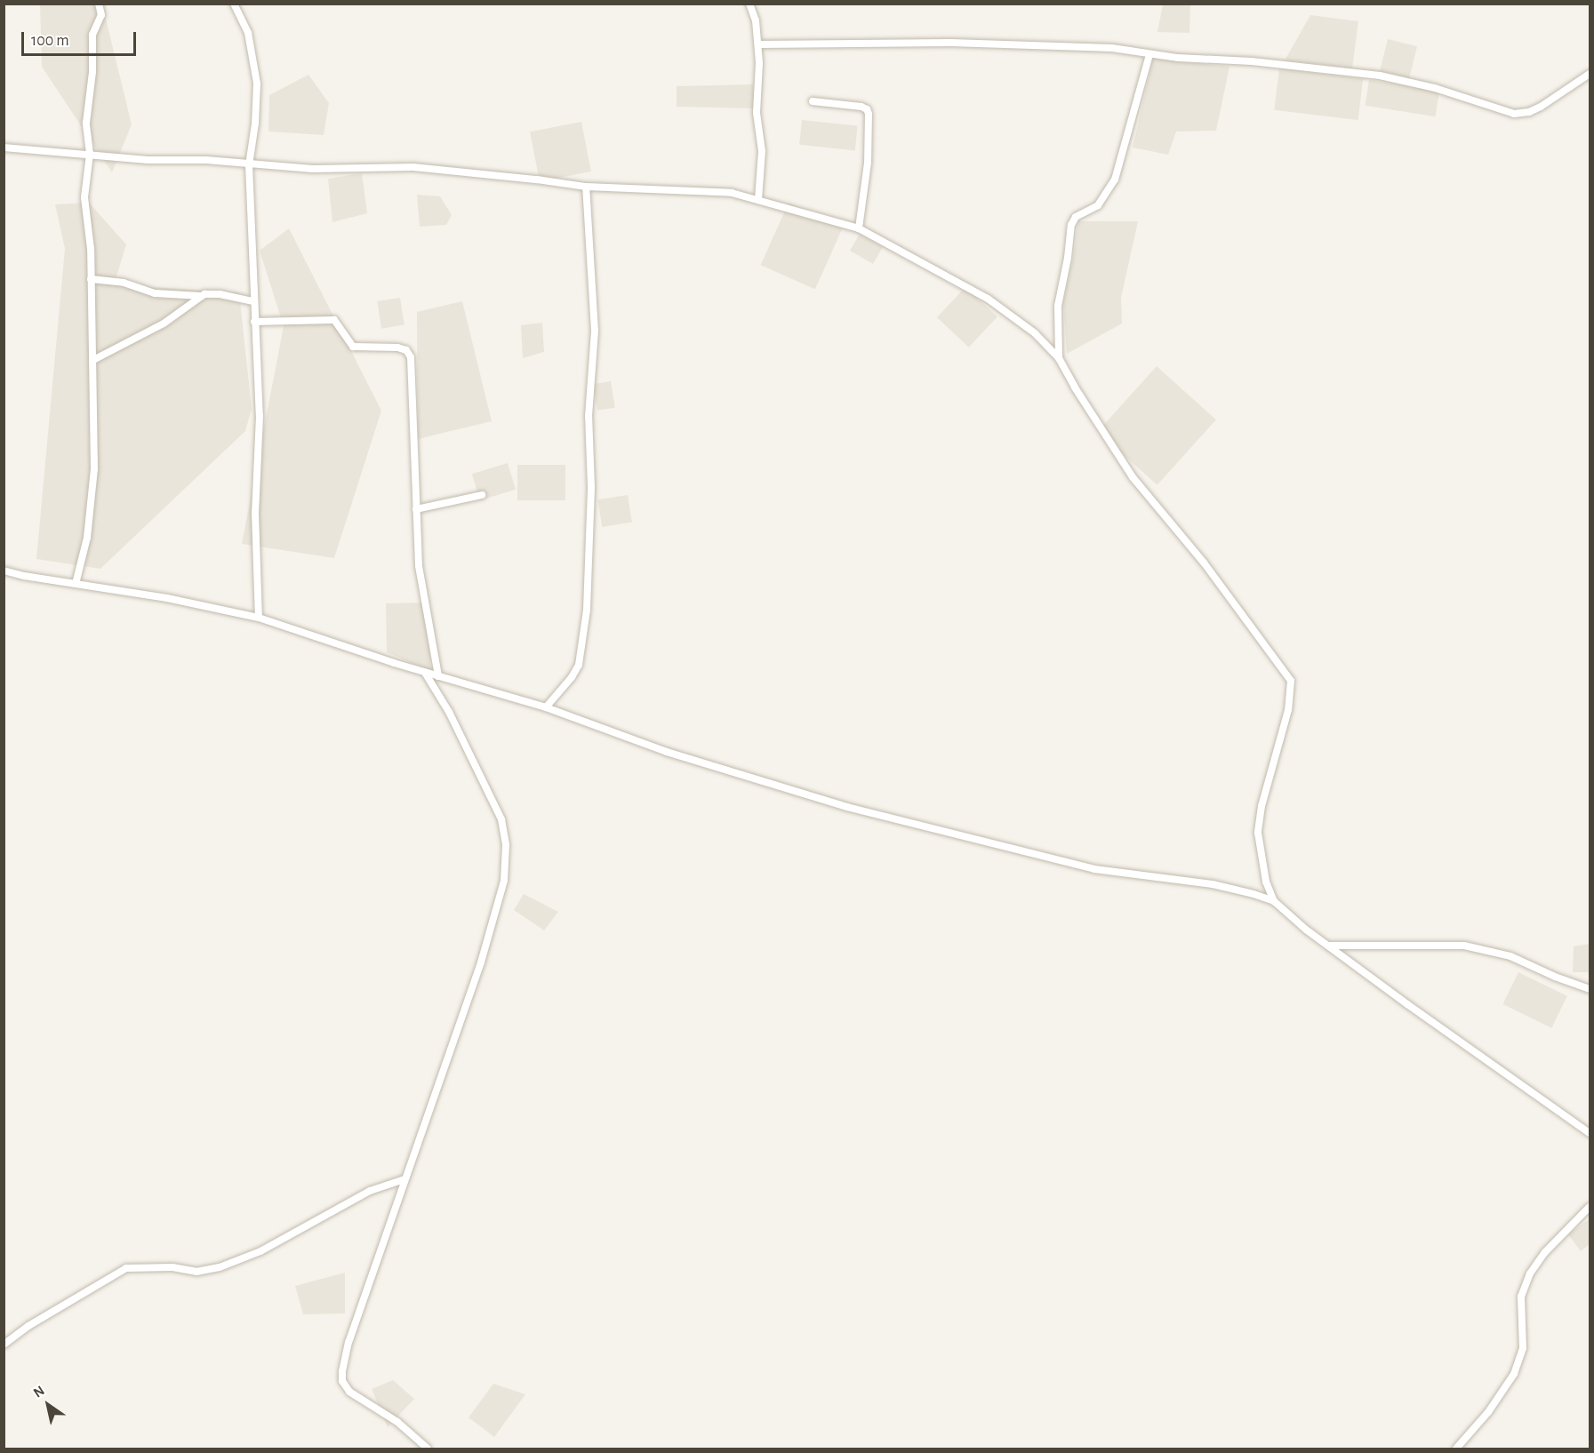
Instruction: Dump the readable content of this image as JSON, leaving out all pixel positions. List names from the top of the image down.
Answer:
{
  "scale_bar": "100 m",
  "north": "top left"
}
